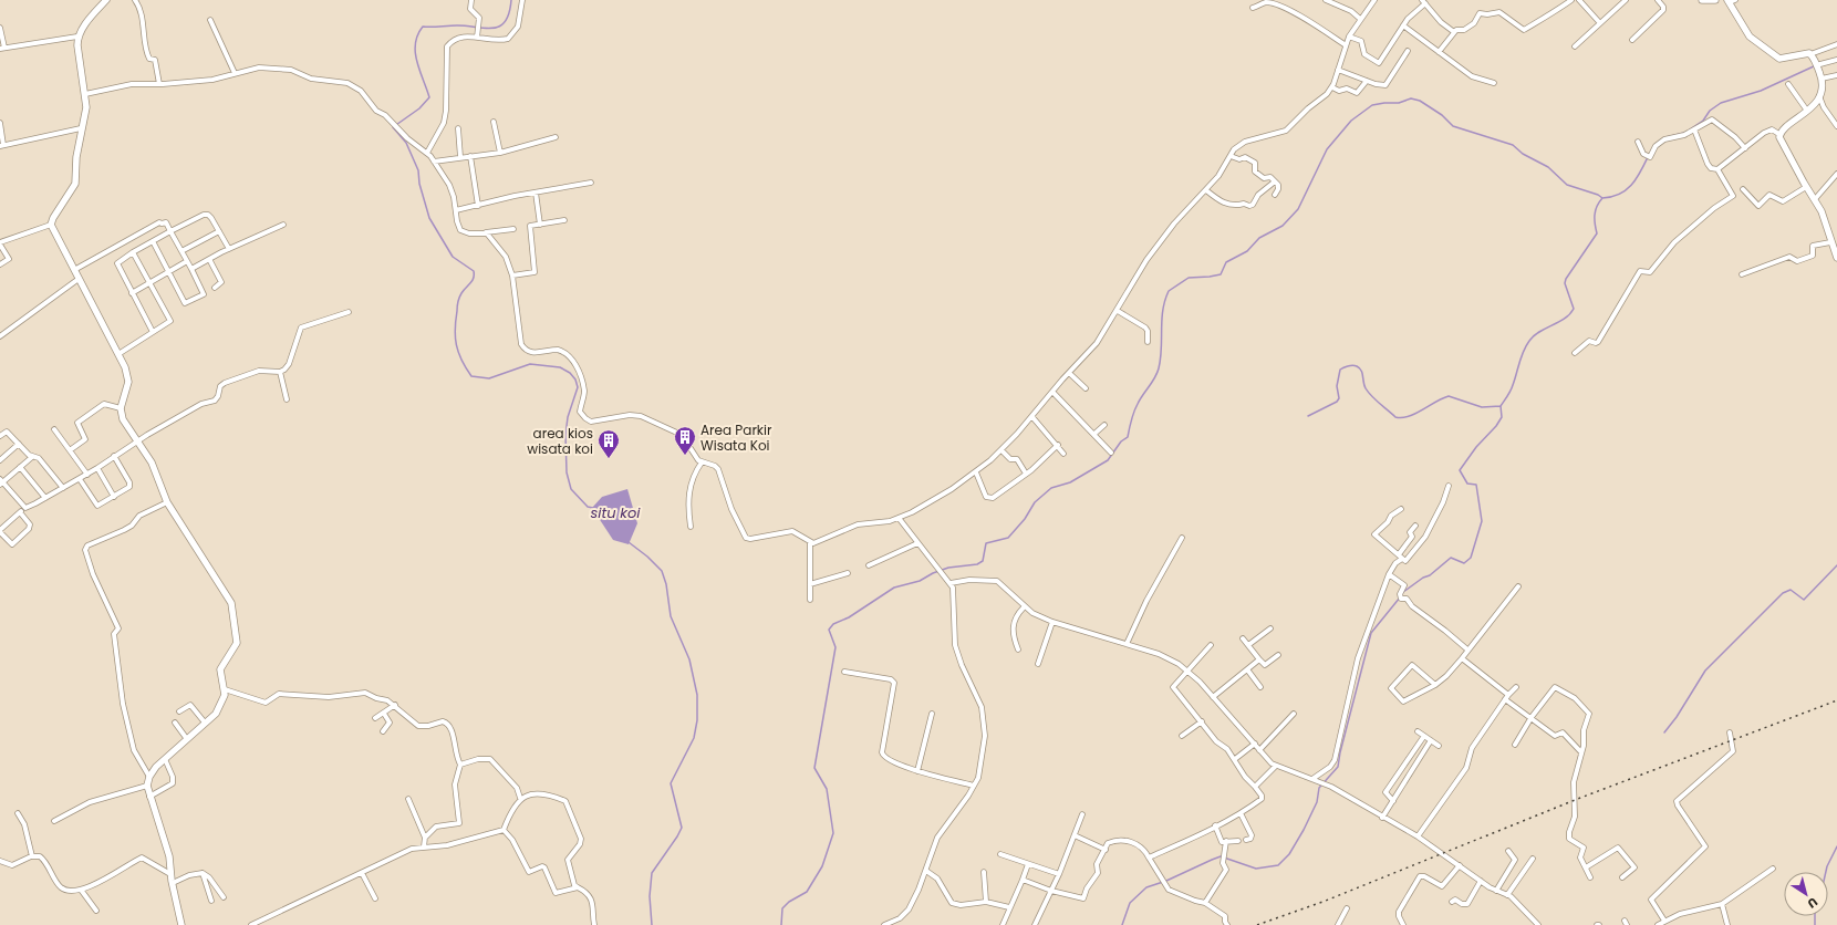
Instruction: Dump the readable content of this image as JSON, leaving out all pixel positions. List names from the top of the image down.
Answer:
{
  "water": ["situ koi"],
  "places": {
    "building": ["Area Parkir Wisata Koi", "area kios wisata koi"]
  },
  "north": "bottom right"
}
